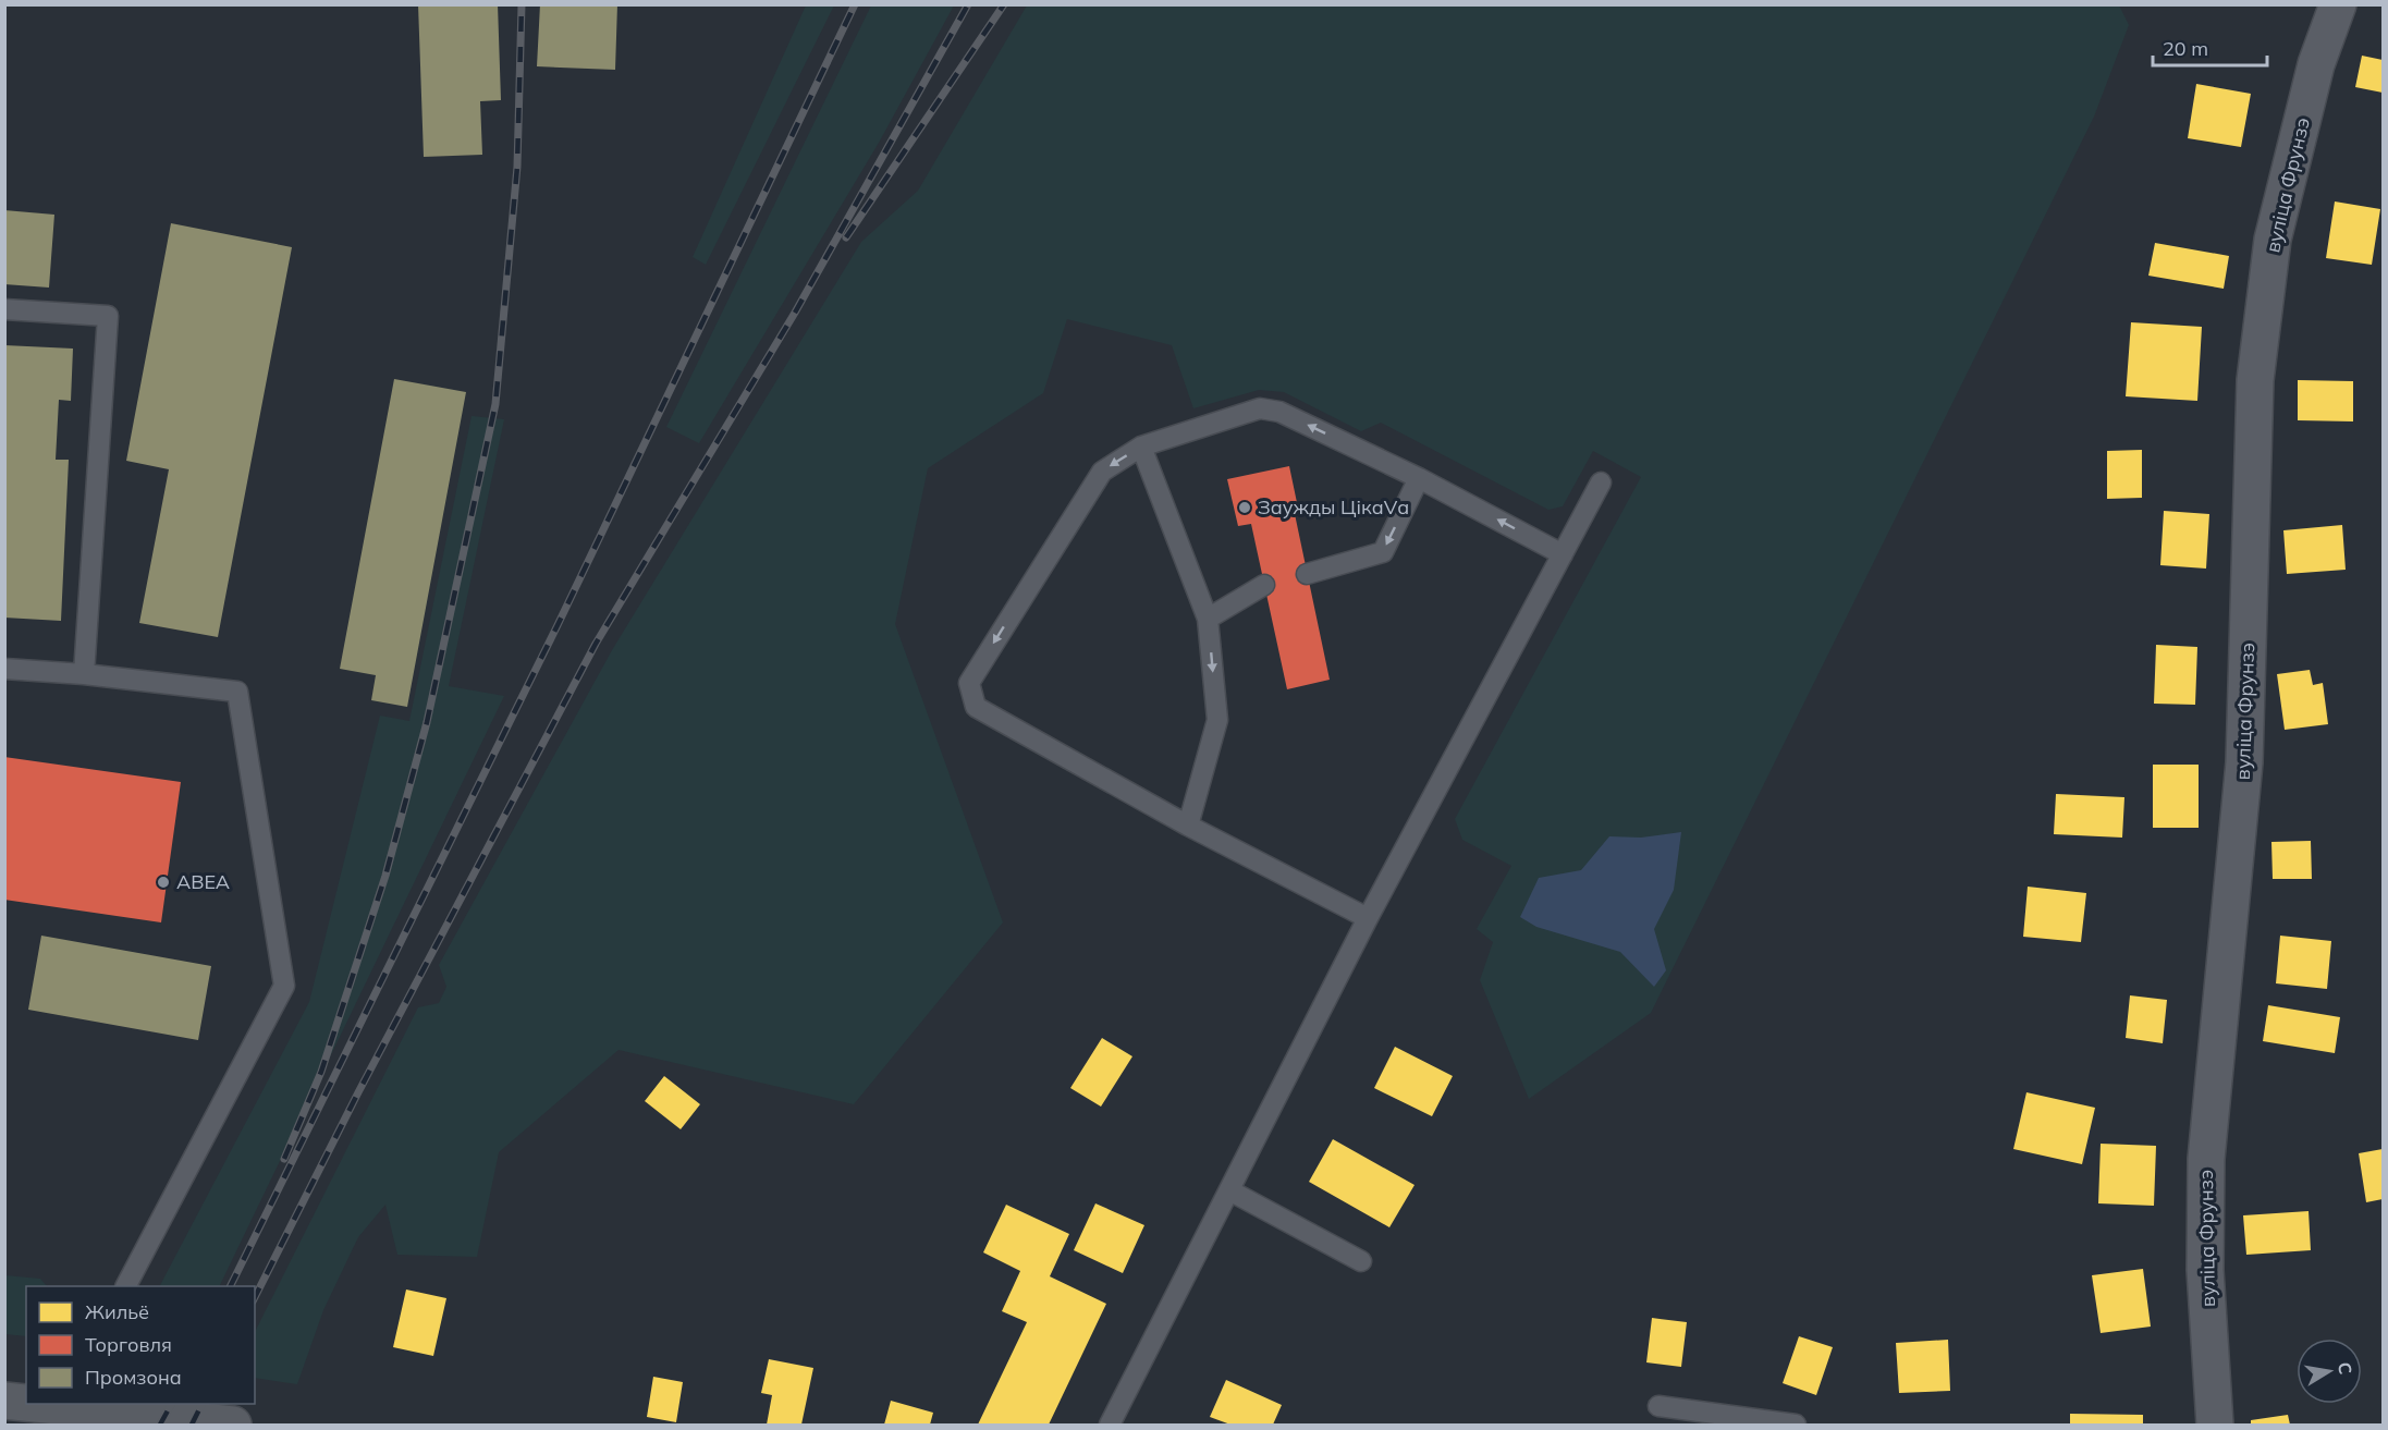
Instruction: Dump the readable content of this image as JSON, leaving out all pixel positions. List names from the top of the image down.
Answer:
{
  "streets": {
    "street": ["вуліца Фрунзэ"]
  },
  "places": ["Заужды ЦікаVа", "АВЕА"],
  "legend": ["Жильё", "Торговля", "Промзона"],
  "scale_bar": "20 m",
  "north": "right"
}
